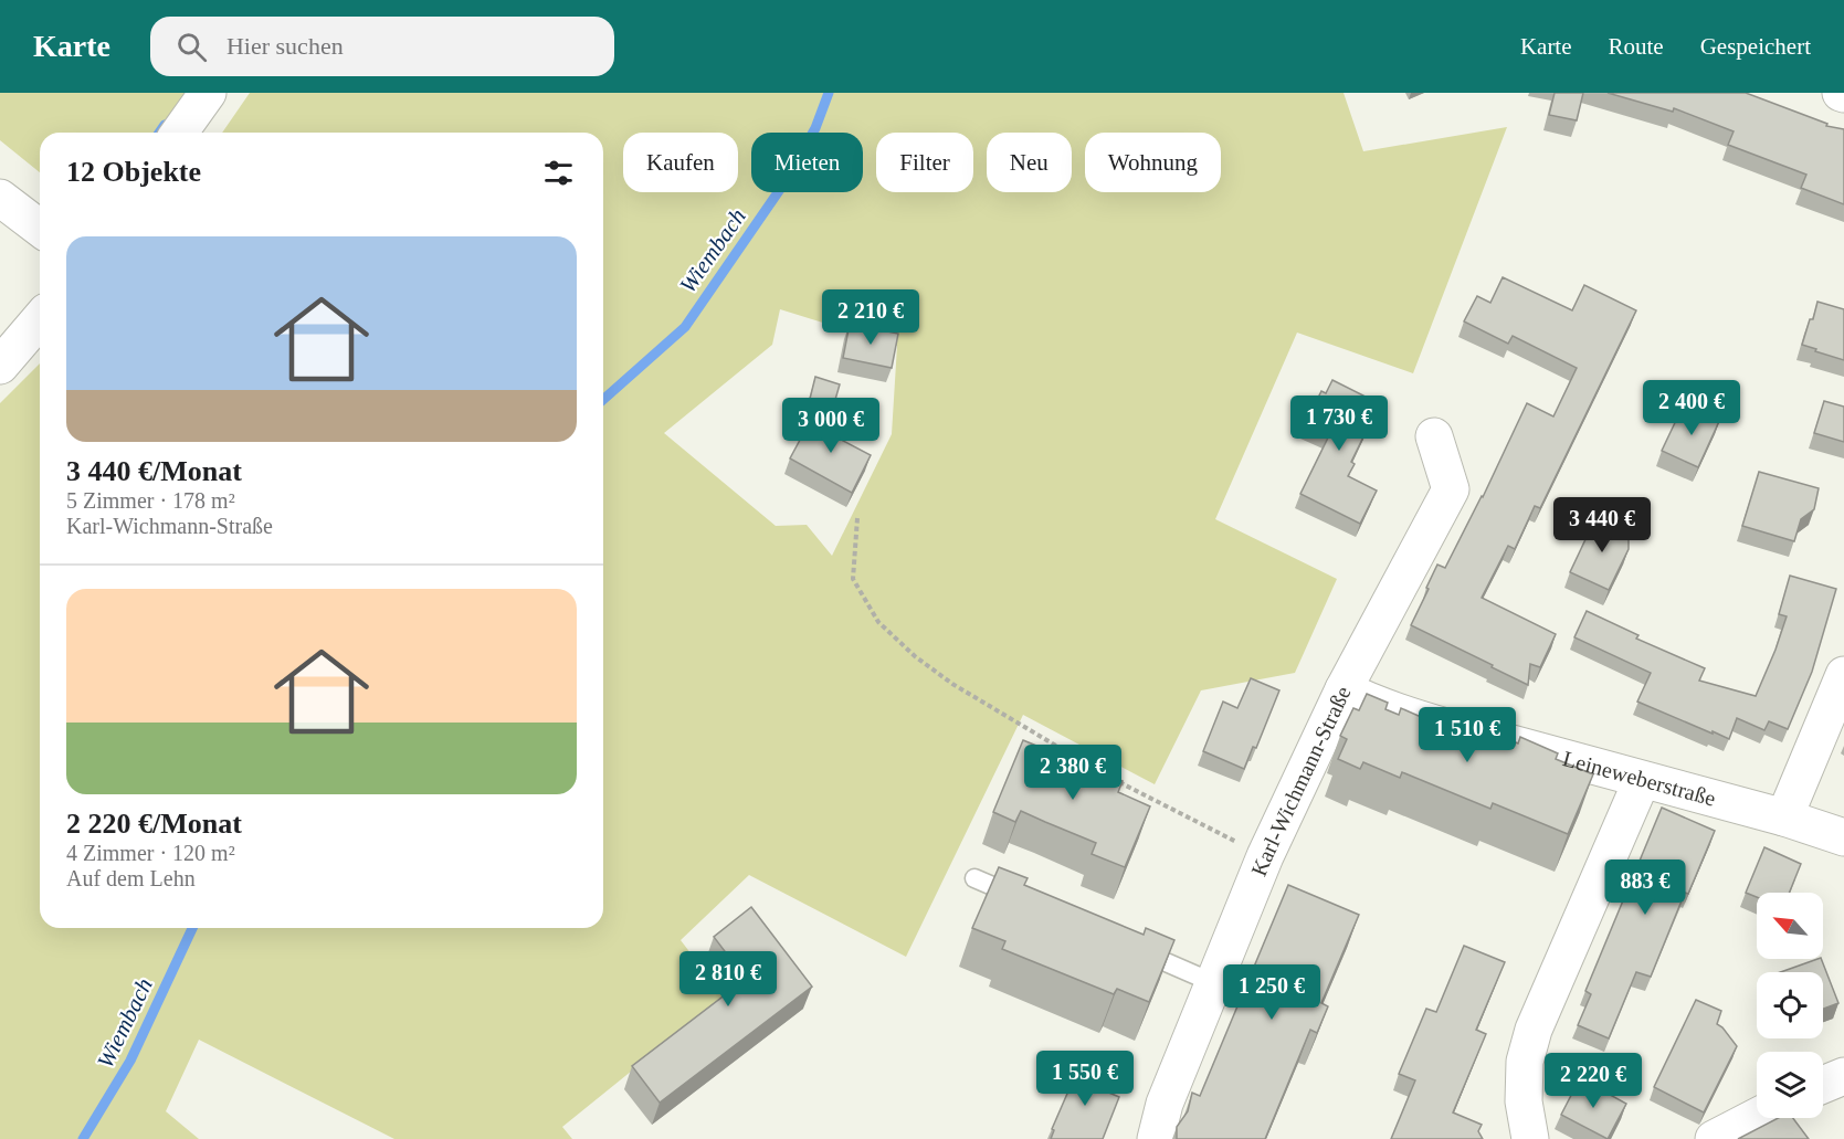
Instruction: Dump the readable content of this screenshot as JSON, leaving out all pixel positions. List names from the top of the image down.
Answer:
{
  "streets": {
    "street": ["Leineweberstraße", "Karl-Wichmann-Straße"]
  },
  "crossings": [
    ["Leineweberstraße", "Karl-Wichmann-Straße"]
  ],
  "water": ["Wiembach"],
  "north": "top left",
  "page": {
    "header": "Karte",
    "search": "Hier suchen",
    "nav": ["Karte", "Route", "Gespeichert"],
    "chip": [
      "Kaufen",
      "Mieten",
      "Filter",
      "Neu",
      "Wohnung"
    ],
    "heading": "12 Objekte",
    "list": [
      {
        "name": "3 440 €/Monat",
        "note": "5 Zimmer · 178 m² · Karl-Wichmann-Straße"
      },
      {
        "name": "2 220 €/Monat",
        "note": "4 Zimmer · 120 m² · Auf dem Lehn"
      }
    ],
    "price": [
      "2 210 €",
      "2 400 €",
      "1 730 €",
      "3 000 €",
      "3 440 €",
      "1 510 €",
      "2 380 €",
      "883 €",
      "2 810 €",
      "1 250 €",
      "1 550 €",
      "2 220 €"
    ]
  }
}
